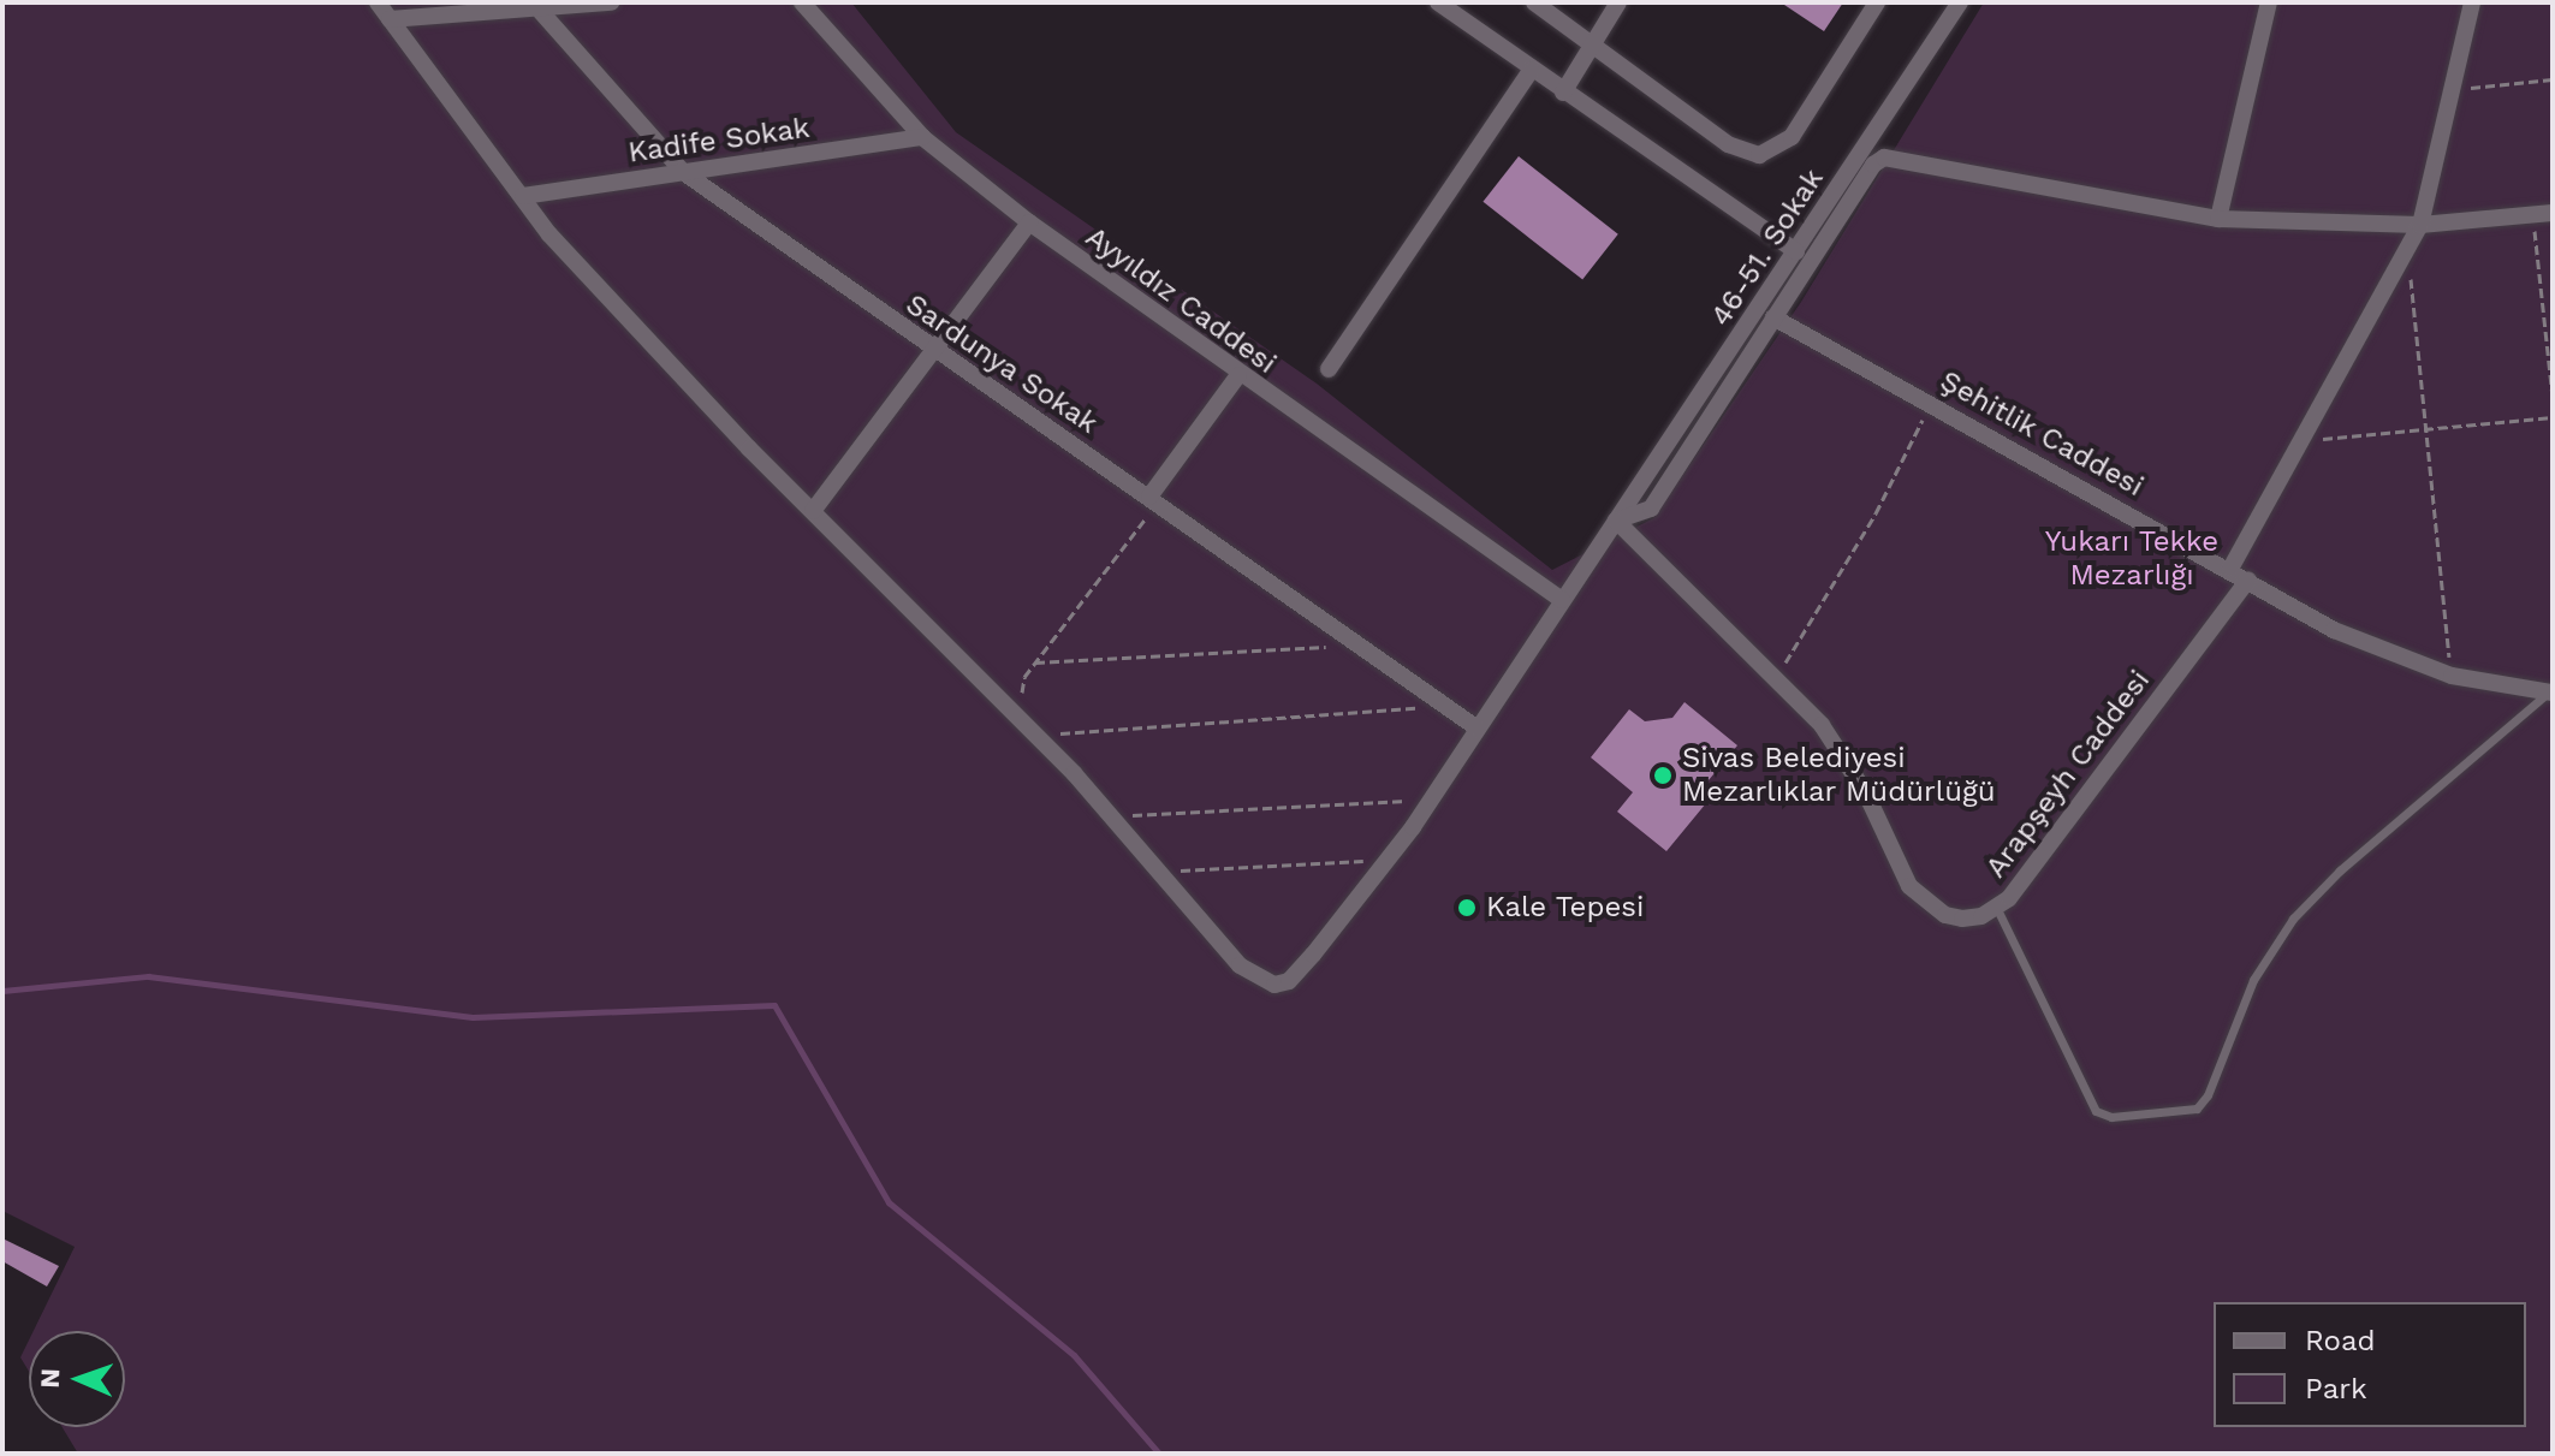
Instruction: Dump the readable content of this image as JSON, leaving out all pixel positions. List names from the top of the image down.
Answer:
{
  "streets": {
    "street": [
      "Kadife Sokak",
      "46-51. Sokak",
      "Ayyıldız Caddesi",
      "Sardunya Sokak",
      "Şehitlik Caddesi",
      "Arapşeyh Caddesi"
    ]
  },
  "crossings": [
    ["Kadife Sokak", "Ayyıldız Caddesi"],
    ["Kadife Sokak", "Sardunya Sokak"],
    ["46-51. Sokak", "Ayyıldız Caddesi"],
    ["46-51. Sokak", "Sardunya Sokak"],
    ["46-51. Sokak", "Şehitlik Caddesi"],
    ["46-51. Sokak", "Arapşeyh Caddesi"],
    ["Şehitlik Caddesi", "Arapşeyh Caddesi"]
  ],
  "parks": ["Yukarı Tekke Mezarlığı"],
  "places": ["Sivas Belediyesi Mezarlıklar Müdürlüğü", "Kale Tepesi"],
  "legend": ["Road", "Park"],
  "north": "left"
}
